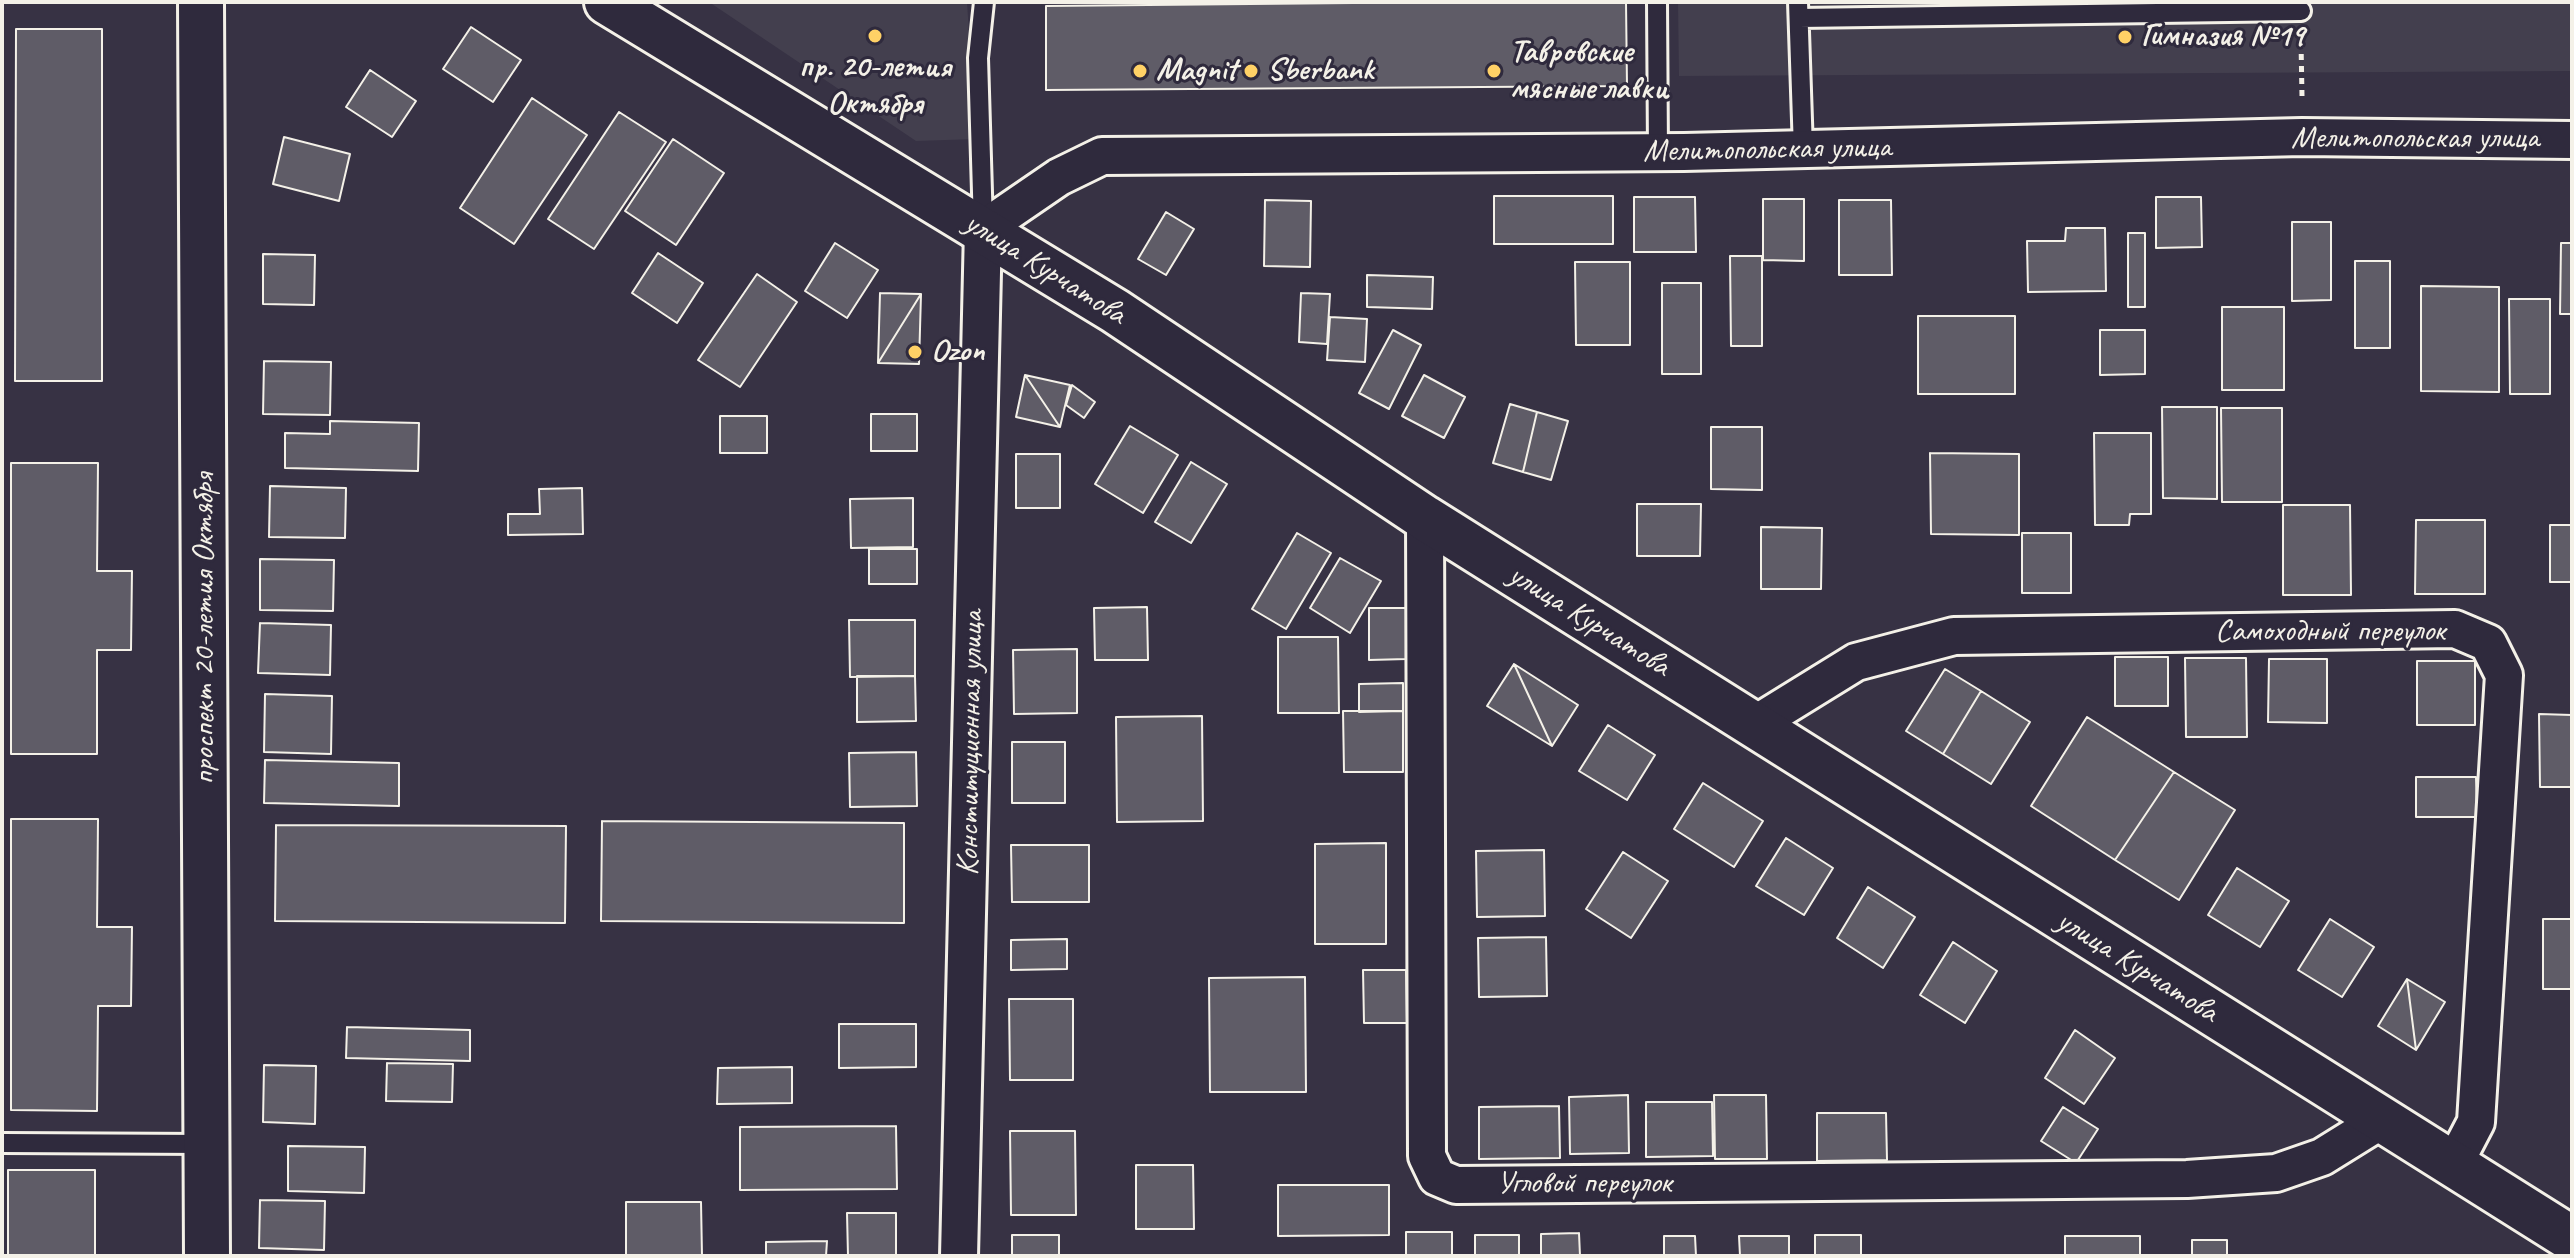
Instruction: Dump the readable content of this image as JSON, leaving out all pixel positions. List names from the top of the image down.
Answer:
{
  "streets": {
    "street": [
      "Мелитопольская улица",
      "улица Курчатова",
      "проспект 20-летия Октября",
      "Самоходный переулок",
      "Конституционная улица",
      "Угловой переулок"
    ]
  },
  "crossings": [
    ["Мелитопольская улица", "улица Курчатова"],
    ["Мелитопольская улица", "Конституционная улица"],
    ["улица Курчатова", "Самоходный переулок"],
    ["улица Курчатова", "Конституционная улица"],
    ["улица Курчатова", "Угловой переулок"]
  ],
  "places": [
    "пр. 20-летия Октября",
    "Гимназия №19",
    "Magnit",
    "Sberbank",
    "Тавровские мясные лавки",
    "Ozon"
  ]
}
